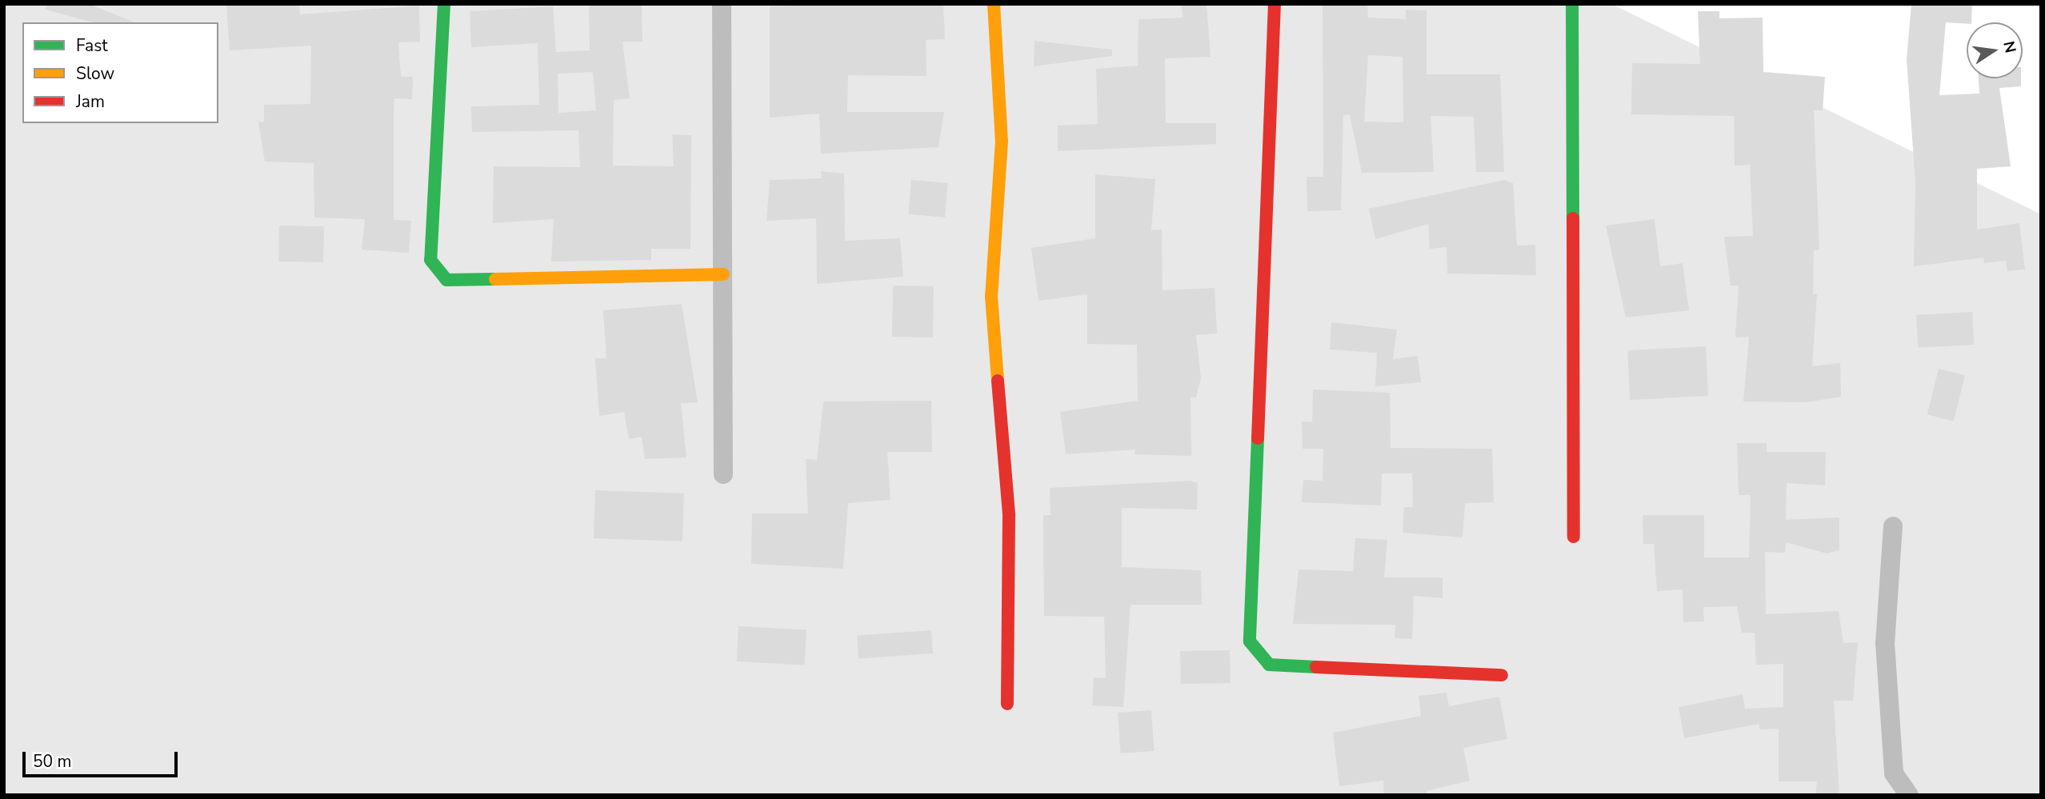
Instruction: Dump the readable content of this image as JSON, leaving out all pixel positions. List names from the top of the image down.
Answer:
{
  "legend": ["Fast", "Slow", "Jam"],
  "scale_bar": "50 m",
  "north": "right"
}
